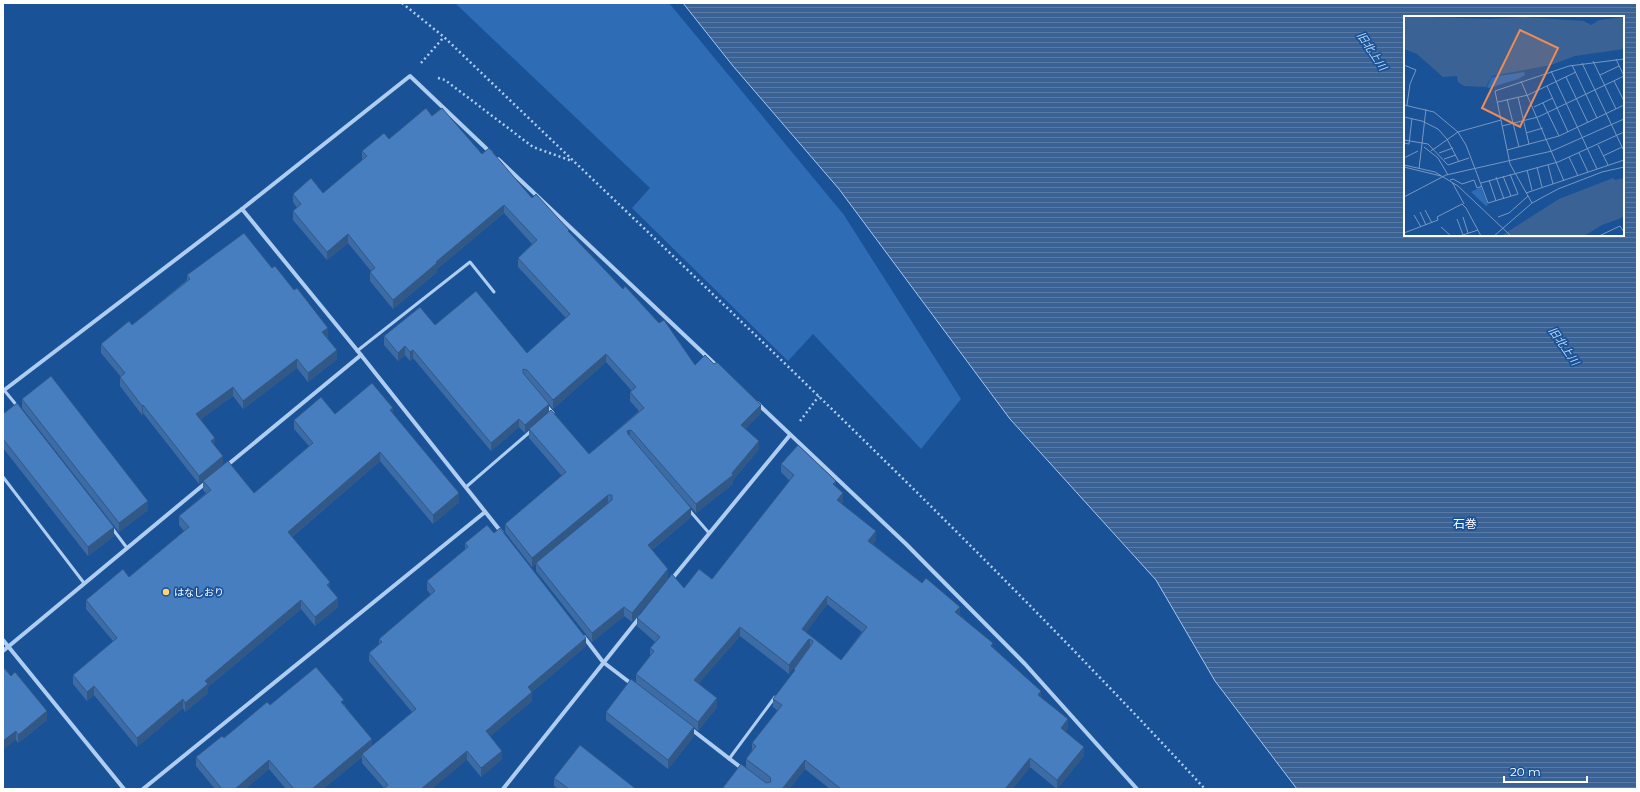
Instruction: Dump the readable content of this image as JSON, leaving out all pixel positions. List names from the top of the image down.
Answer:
{
  "districts": ["石巻"],
  "water": ["旧北上川"],
  "places": ["はなしおり"],
  "scale_bar": "20 m"
}
